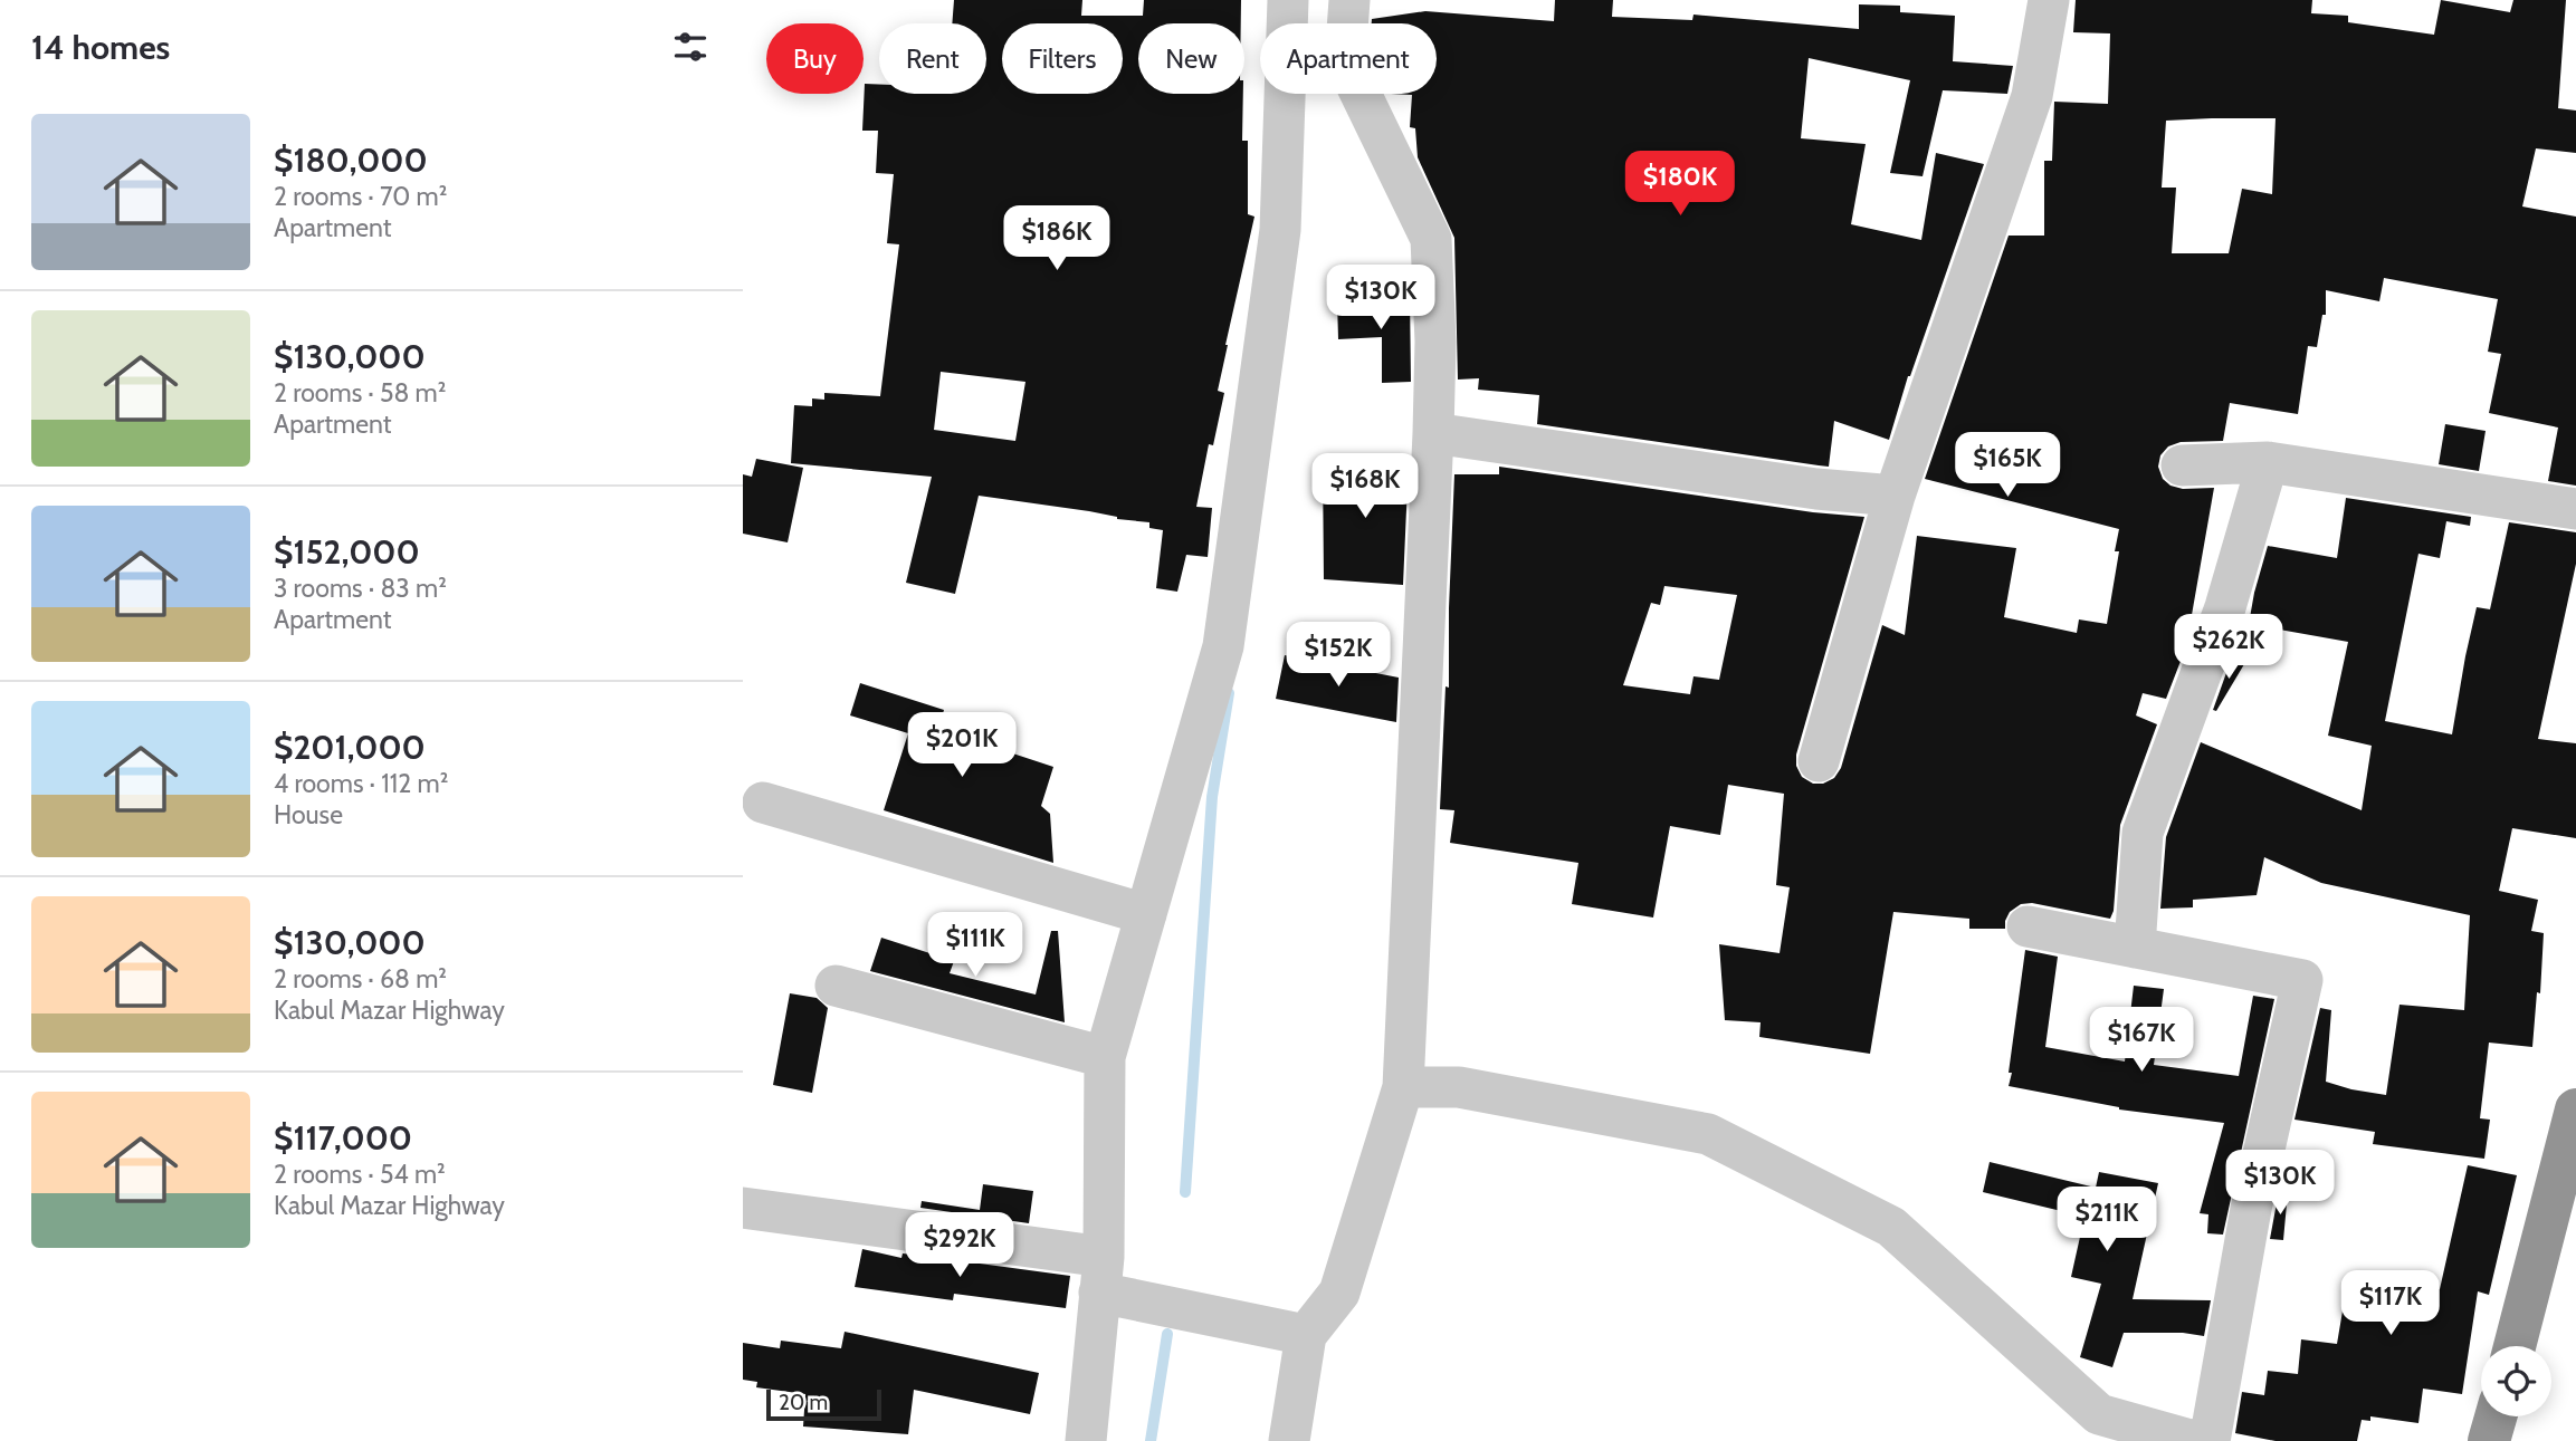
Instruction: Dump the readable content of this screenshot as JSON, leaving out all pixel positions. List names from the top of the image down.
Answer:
{
  "scale_bar": "20 m",
  "page": {
    "heading": "14 homes",
    "chip": [
      "Buy",
      "Rent",
      "Filters",
      "New",
      "Apartment"
    ],
    "list": [
      {
        "name": "$180,000",
        "note": "2 rooms · 70 m² · Apartment"
      },
      {
        "name": "$130,000",
        "note": "2 rooms · 58 m² · Apartment"
      },
      {
        "name": "$152,000",
        "note": "3 rooms · 83 m² · Apartment"
      },
      {
        "name": "$201,000",
        "note": "4 rooms · 112 m² · House"
      },
      {
        "name": "$130,000",
        "note": "2 rooms · 68 m² · Kabul Mazar Highway"
      },
      {
        "name": "$117,000",
        "note": "2 rooms · 54 m² · Kabul Mazar Highway"
      }
    ],
    "price": [
      "$180K",
      "$186K",
      "$130K",
      "$165K",
      "$168K",
      "$262K",
      "$152K",
      "$201K",
      "$111K",
      "$167K",
      "$130K",
      "$211K",
      "$292K",
      "$117K"
    ],
    "scale": "20 m"
  }
}
